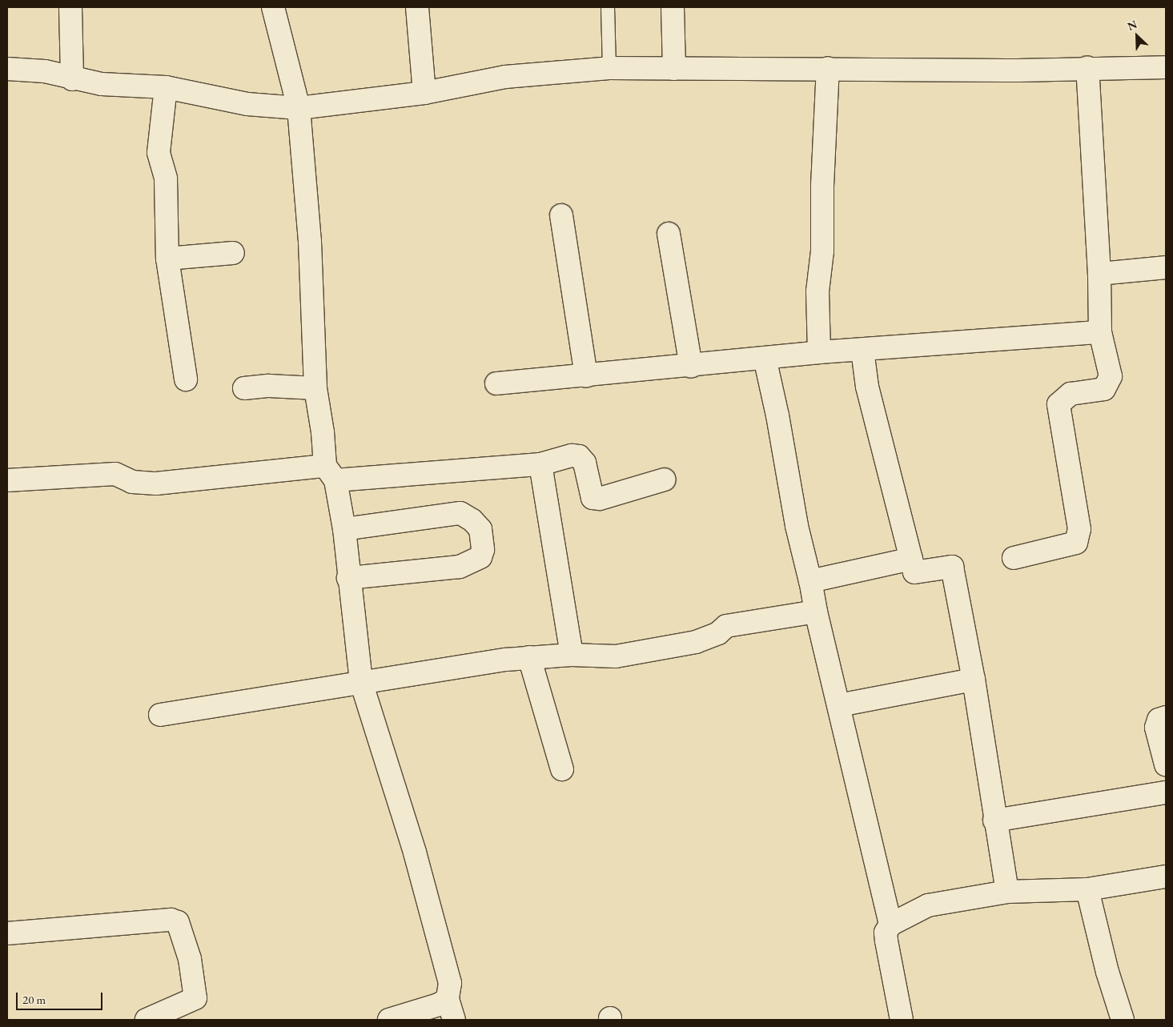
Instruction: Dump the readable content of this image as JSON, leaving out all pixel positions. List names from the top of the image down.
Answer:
{
  "scale_bar": "20 m",
  "north": "top left"
}
